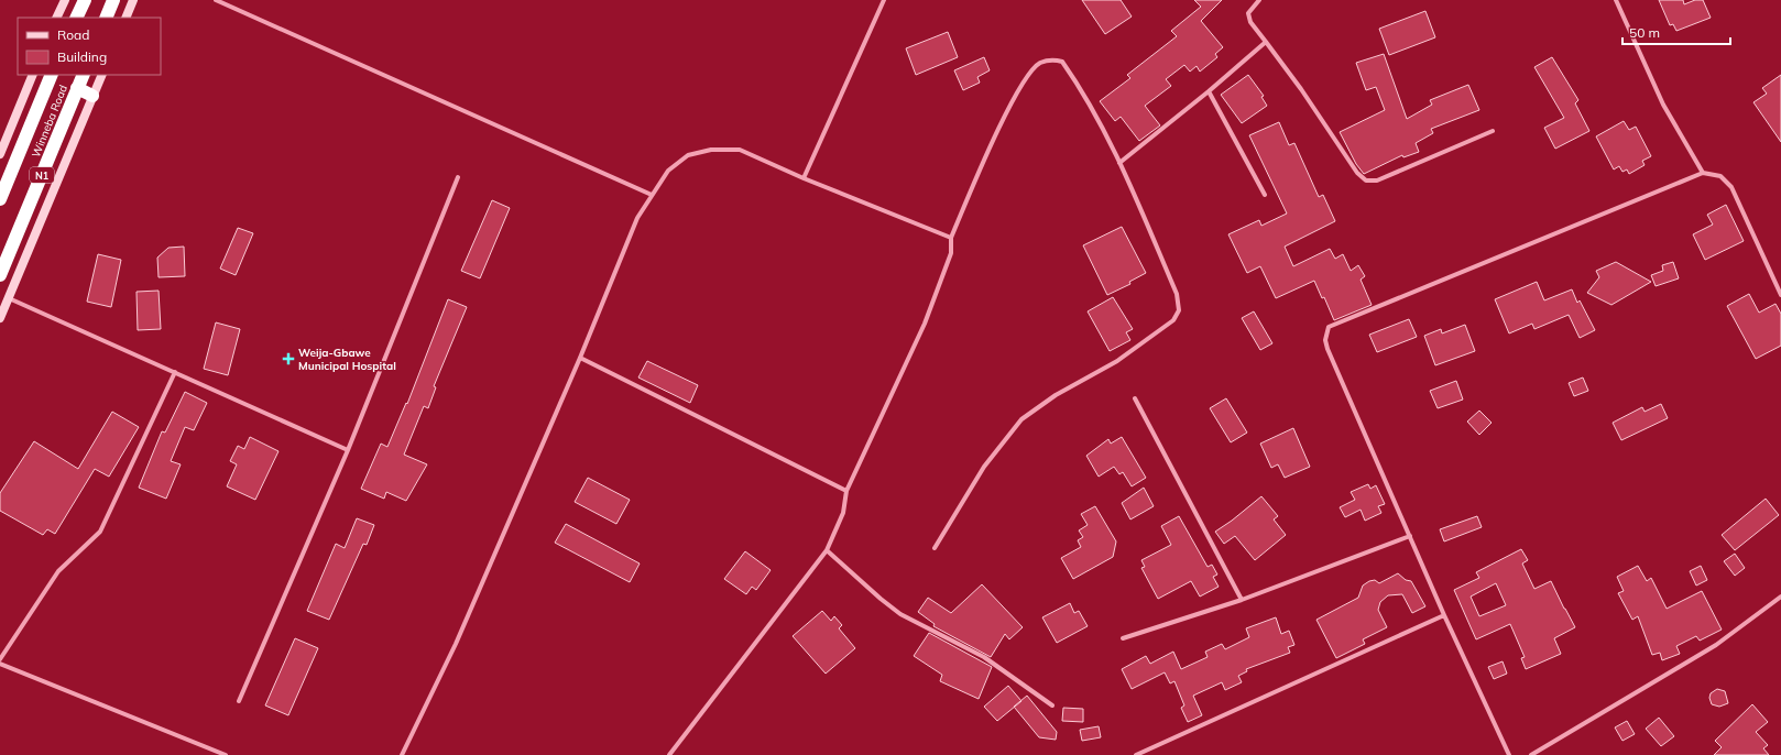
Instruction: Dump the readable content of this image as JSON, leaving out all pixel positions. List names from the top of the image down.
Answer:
{
  "streets": {
    "highway": ["Winneba Road", "N1"]
  },
  "places": {
    "health": ["Weija-Gbawe Municipal Hospital"]
  },
  "legend": ["Road", "Building"],
  "scale_bar": "50 m"
}
